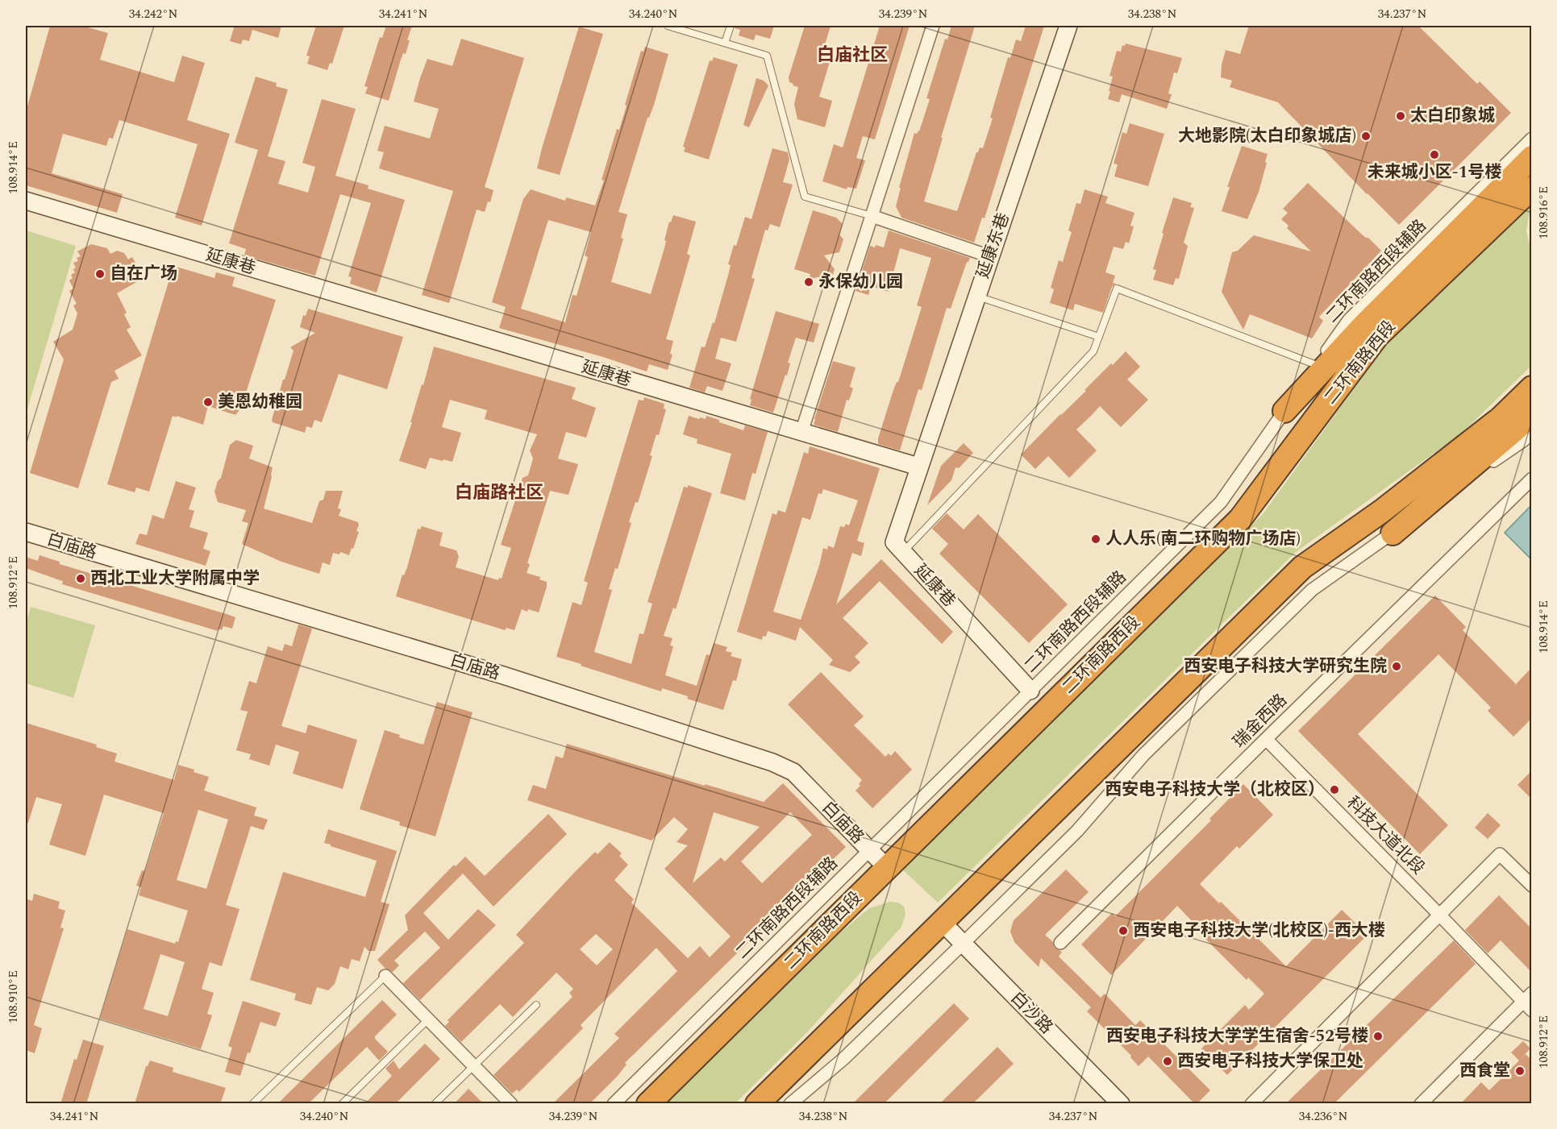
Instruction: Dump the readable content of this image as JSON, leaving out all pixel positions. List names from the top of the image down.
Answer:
{
  "streets": {
    "highway": ["二环南路西段"],
    "street": [
      "延康东巷",
      "延康巷",
      "二环南路西段辅路",
      "白庙路",
      "瑞金西路",
      "科技大道北段",
      "白沙路"
    ]
  },
  "crossings": [
    ["延康东巷", "延康巷"],
    ["延康巷", "二环南路西段辅路"],
    ["二环南路西段辅路", "白庙路"],
    ["二环南路西段", "白庙路"],
    ["瑞金西路", "科技大道北段"]
  ],
  "districts": ["白庙社区", "白庙路社区"],
  "places": [
    "太白印象城",
    "大地影院(太白印象城店)",
    "未来城小区-1号楼",
    "自在广场",
    "永保幼儿园",
    "美恩幼稚园",
    "人人乐(南二环购物广场店)",
    "西北工业大学附属中学",
    "西安电子科技大学研究生院",
    "西安电子科技大学（北校区）",
    "西安电子科技大学(北校区)-西大楼",
    "西安电子科技大学学生宿舍-52号楼",
    "西安电子科技大学保卫处",
    "西食堂"
  ],
  "coordinates": [
    "34.242°N",
    "34.241°N",
    "34.240°N",
    "34.239°N",
    "34.238°N",
    "34.237°N",
    "108.914°E",
    "108.916°E",
    "108.912°E",
    "108.910°E",
    "34.236°N"
  ]
}
